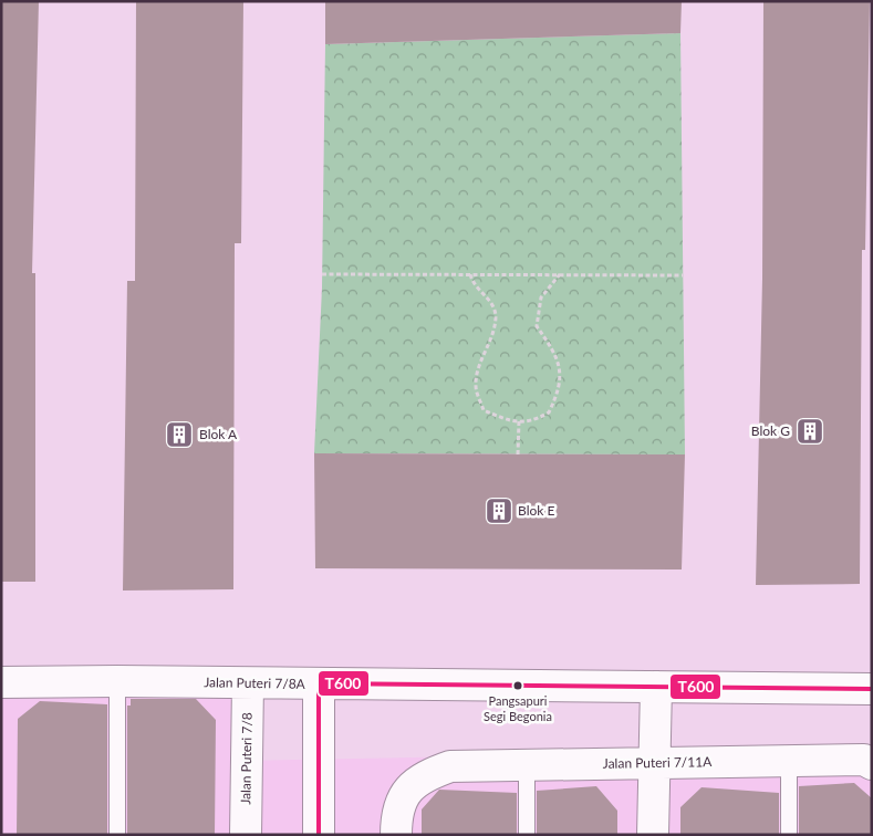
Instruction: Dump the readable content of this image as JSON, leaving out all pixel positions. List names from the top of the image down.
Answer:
{
  "streets": {
    "street": ["Jalan Puteri 7/8A", "Jalan Puteri 7/8", "Jalan Puteri 7/11A"]
  },
  "crossings": [
    ["Jalan Puteri 7/8A", "Jalan Puteri 7/8"]
  ],
  "places": {
    "building": ["Blok G", "Blok A", "Blok E"],
    "other": ["Pangsapuri Segi Begonia"]
  },
  "lines": ["transit line T600"]
}
